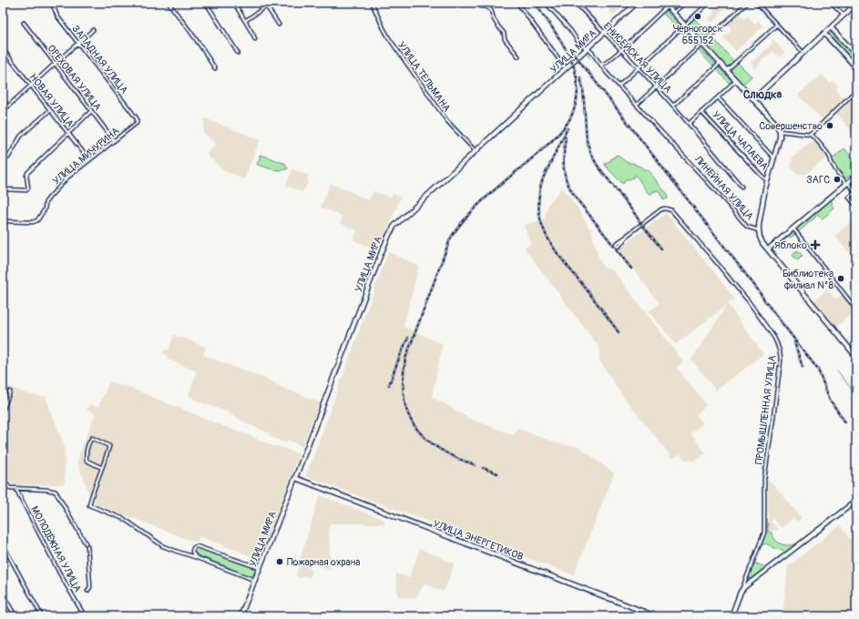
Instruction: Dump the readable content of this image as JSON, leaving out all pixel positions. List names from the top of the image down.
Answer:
{
  "streets": {
    "main road": [
      "УЛИЦА МИРА",
      "УЛИЦА ЧАПАЕВА",
      "ЛИНЕЙНАЯ УЛИЦА",
      "УЛИЦА ЭНЕРГЕТИКОВ"
    ],
    "street": [
      "ЕНИСЕЙСКАЯ УЛИЦА",
      "ЗАПАДНАЯ УЛИЦА",
      "УЛИЦА ТЕЛЬМАНА",
      "ОРЕХОВАЯ УЛИЦА",
      "НОВАЯ УЛИЦА",
      "УЛИЦА МИЧУРИНА",
      "ПРОМЫШЛЕННАЯ УЛИЦА",
      "МОЛОДЁЖНАЯ УЛИЦА"
    ]
  },
  "crossings": [
    ["УЛИЦА МИРА", "ЕНИСЕЙСКАЯ УЛИЦА"],
    ["УЛИЦА МИРА", "УЛИЦА ТЕЛЬМАНА"],
    ["УЛИЦА МИРА", "ЛИНЕЙНАЯ УЛИЦА"],
    ["УЛИЦА МИРА", "УЛИЦА ЭНЕРГЕТИКОВ"],
    ["ЗАПАДНАЯ УЛИЦА", "УЛИЦА МИЧУРИНА"],
    ["ОРЕХОВАЯ УЛИЦА", "УЛИЦА МИЧУРИНА"],
    ["НОВАЯ УЛИЦА", "УЛИЦА МИЧУРИНА"],
    ["УЛИЦА ЧАПАЕВА", "ЛИНЕЙНАЯ УЛИЦА"]
  ],
  "districts": ["Слюдка"],
  "places": {
    "other": [
      "Черногорск 655152",
      "Совершенство",
      "ЗАГС",
      "Библиотека филиал N°8",
      "Пожарная охрана"
    ],
    "health": ["Яблоко"]
  }
}
